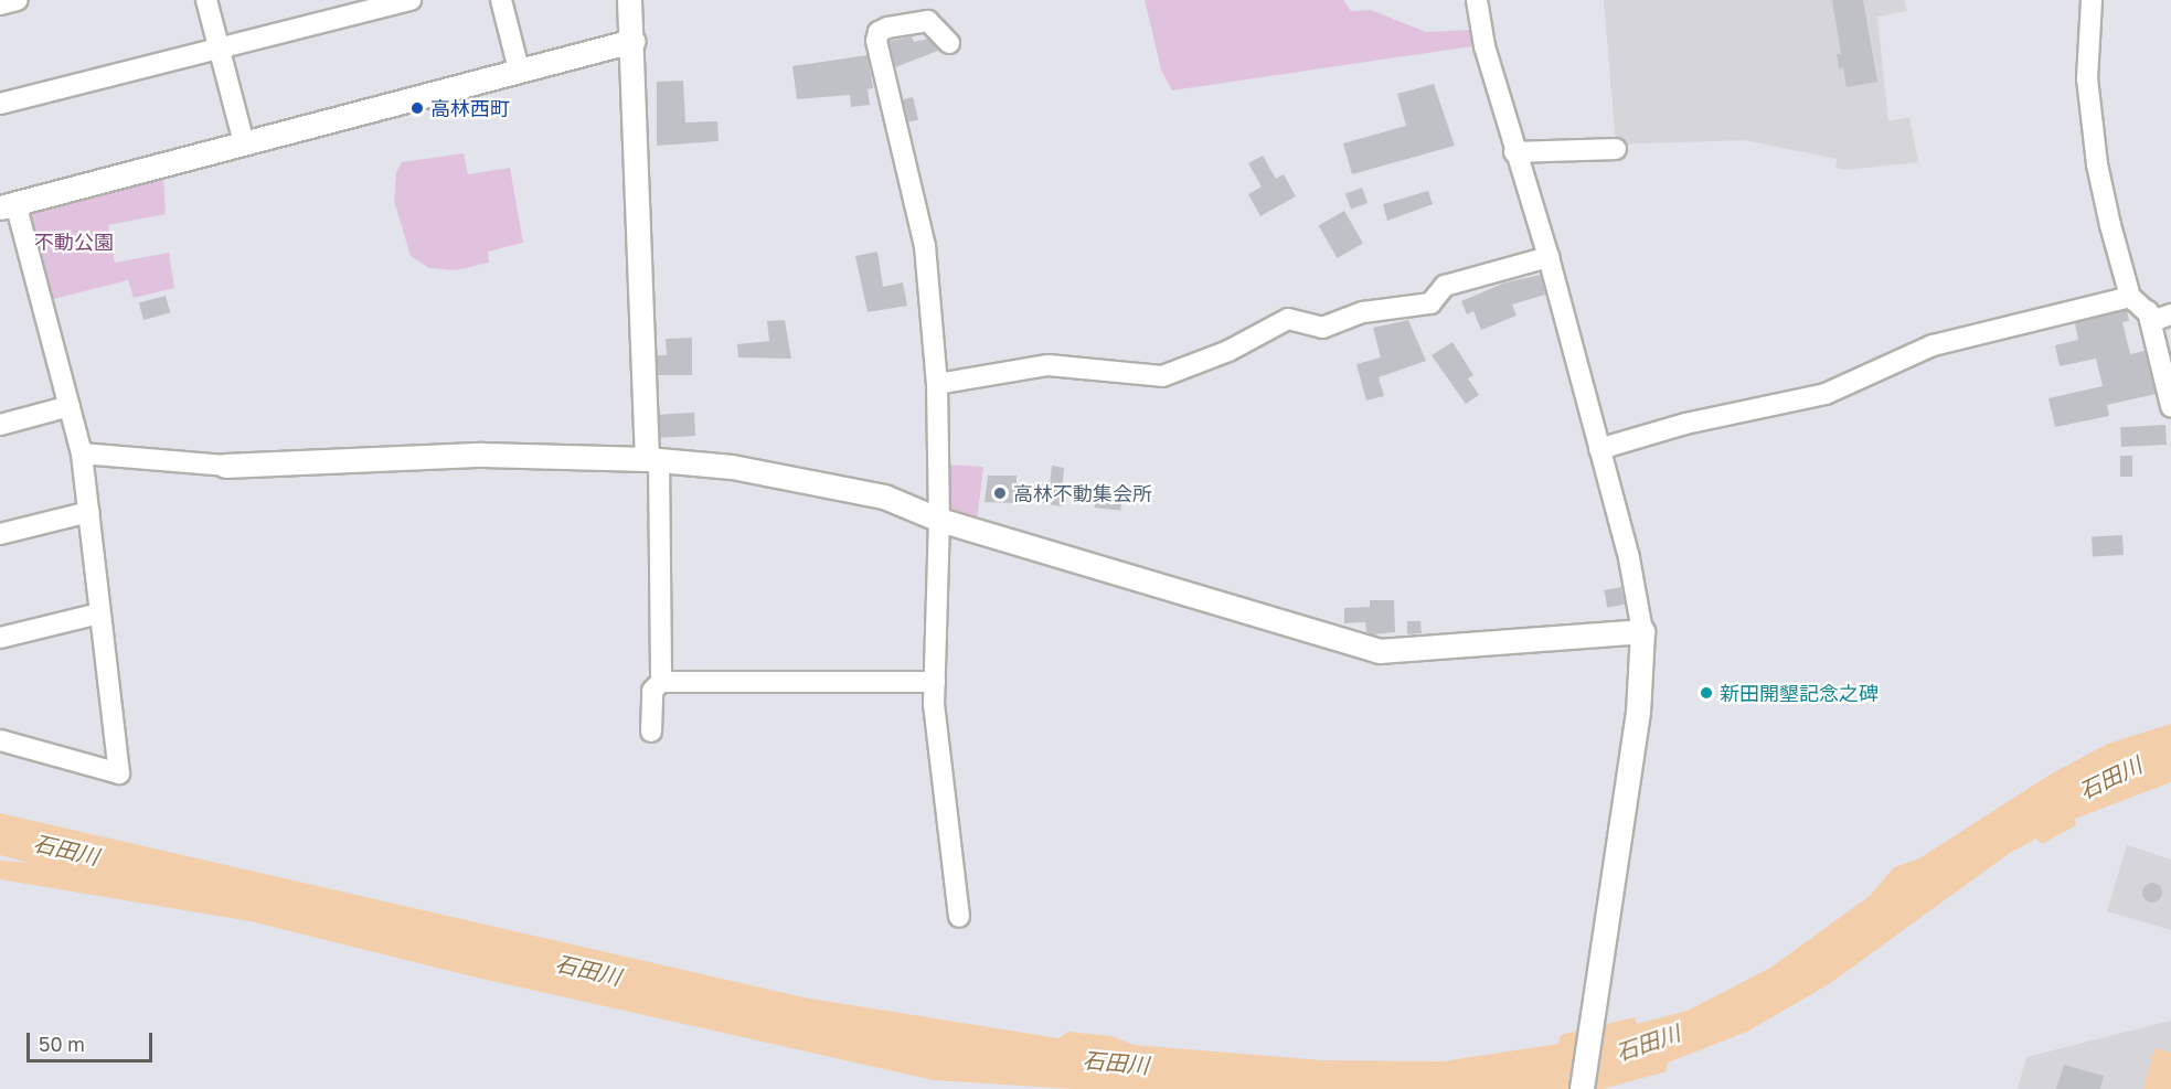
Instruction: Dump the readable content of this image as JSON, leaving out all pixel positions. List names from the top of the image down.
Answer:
{
  "water": ["石田川"],
  "parks": ["不動公園"],
  "places": ["高林西町", "高林不動集会所", "新田開墾記念之碑"],
  "scale_bar": "50 m"
}
